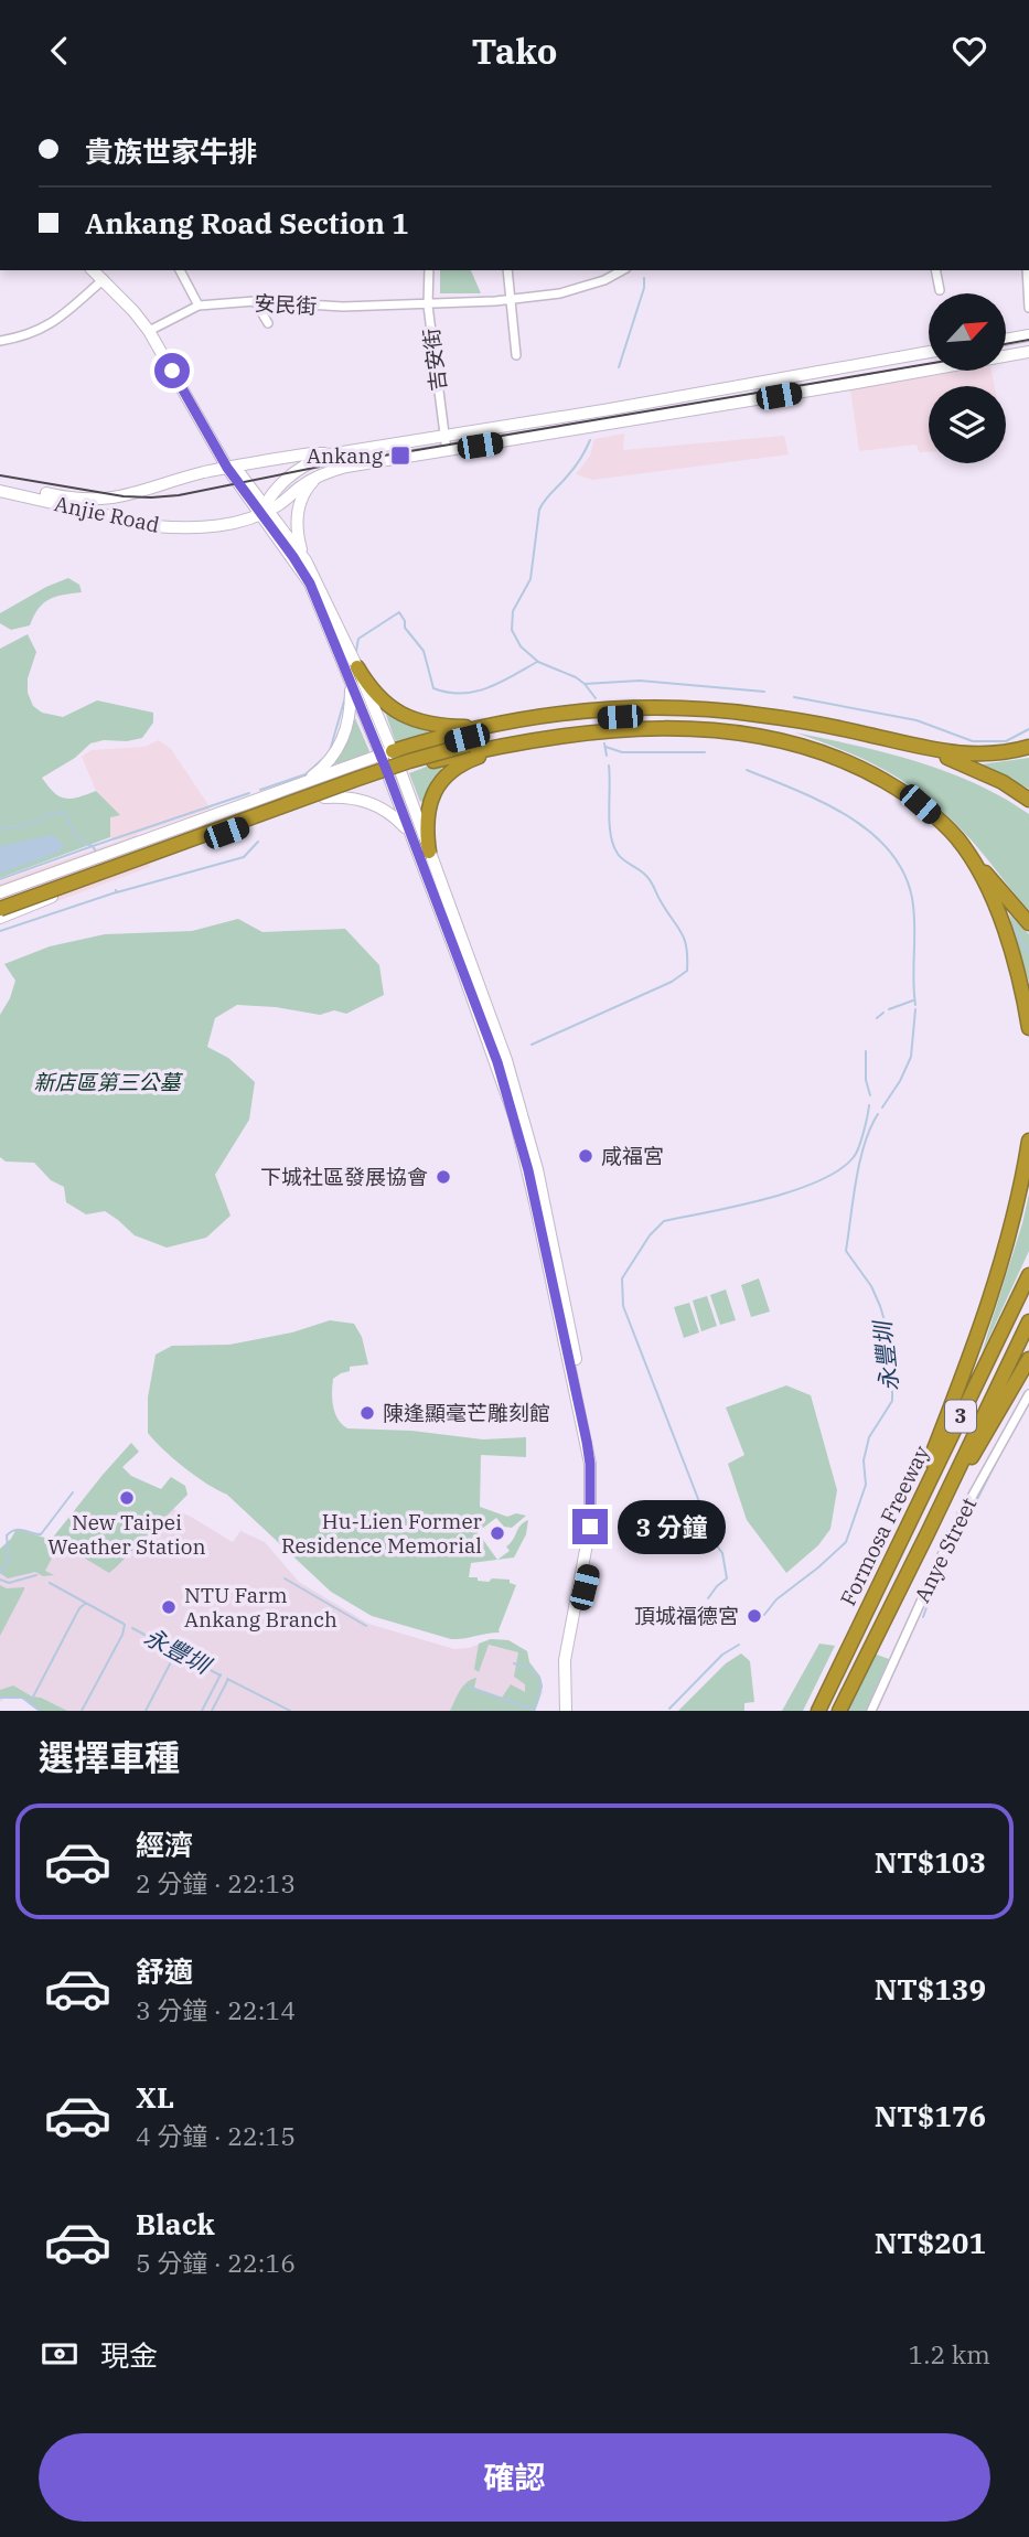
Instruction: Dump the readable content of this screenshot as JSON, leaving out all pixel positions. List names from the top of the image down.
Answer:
{
  "streets": {
    "highway": ["3", "Formosa Freeway"],
    "main road": ["Anjie Road"],
    "street": ["安民街", "吉安街", "Anye Street"]
  },
  "crossings": [
    ["安民街", "吉安街"],
    ["吉安街", "Anjie Road"]
  ],
  "water": ["永豐圳"],
  "parks": ["新店區第三公墓"],
  "places": {
    "transit": ["Ankang"],
    "other": [
      "咸福宮",
      "下城社區發展協會",
      "陳逢顯毫芒雕刻館",
      "New Taipei Weather Station",
      "Hu-Lien Former Residence Memorial",
      "NTU Farm Ankang Branch",
      "頂城福德宮"
    ]
  },
  "north": "top right",
  "page": {
    "header": "Tako",
    "banner": ["貴族世家牛排", "Ankang Road Section 1"],
    "bubble": "3 分鐘",
    "heading": "選擇車種",
    "list": [
      {
        "name": "經濟",
        "note": "2 分鐘 · 22:13",
        "value": "NT$103"
      },
      {
        "name": "舒適",
        "note": "3 分鐘 · 22:14",
        "value": "NT$139"
      },
      {
        "name": "XL",
        "note": "4 分鐘 · 22:15",
        "value": "NT$176"
      },
      {
        "name": "Black",
        "note": "5 分鐘 · 22:16",
        "value": "NT$201"
      }
    ],
    "pay": ["現金", "1.2 km"],
    "buttons": "確認"
  }
}
